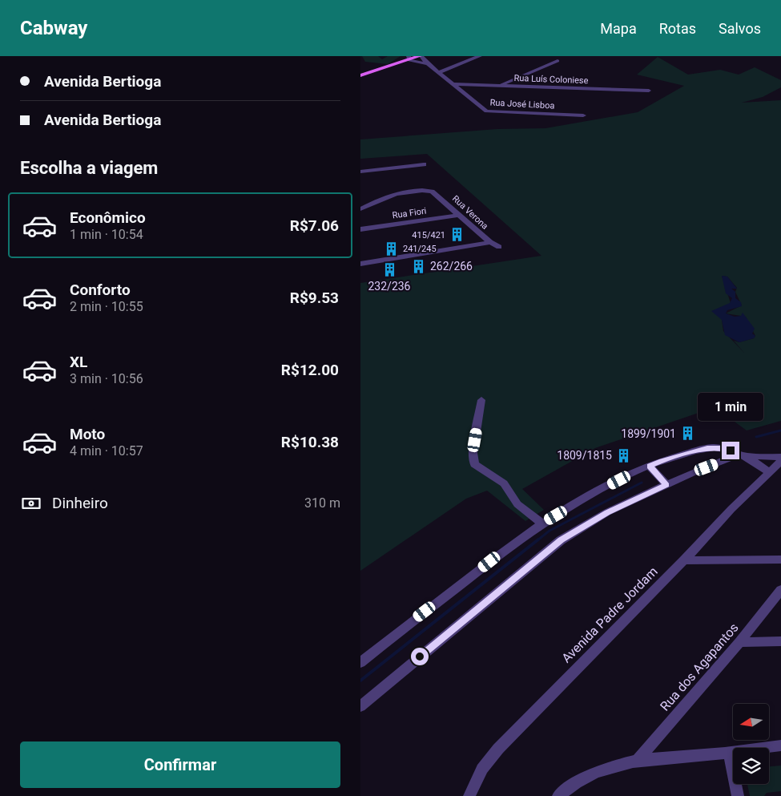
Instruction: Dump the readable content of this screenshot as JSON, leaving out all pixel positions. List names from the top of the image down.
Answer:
{
  "streets": {
    "street": [
      "Rua Luís Coloniese",
      "Rua José Lisboa",
      "Rua Verona",
      "Rua Fiori",
      "Avenida Padre Jordam",
      "Rua dos Agapantos"
    ]
  },
  "crossings": [
    ["Rua Luís Coloniese", "Rua José Lisboa"],
    ["Rua Verona", "Rua Fiori"]
  ],
  "places": {
    "building": [
      "415/421",
      "241/245",
      "262/266",
      "232/236",
      "1899/1901",
      "1809/1815"
    ]
  },
  "north": "left",
  "page": {
    "header": "Cabway",
    "nav": ["Mapa", "Rotas", "Salvos"],
    "banner": ["Avenida Bertioga", "Avenida Bertioga"],
    "heading": "Escolha a viagem",
    "list": [
      {
        "name": "Econômico",
        "note": "1 min · 10:54",
        "value": "R$7.06"
      },
      {
        "name": "Conforto",
        "note": "2 min · 10:55",
        "value": "R$9.53"
      },
      {
        "name": "XL",
        "note": "3 min · 10:56",
        "value": "R$12.00"
      },
      {
        "name": "Moto",
        "note": "4 min · 10:57",
        "value": "R$10.38"
      }
    ],
    "bubble": "1 min",
    "pay": ["Dinheiro", "310 m"],
    "buttons": "Confirmar"
  }
}
